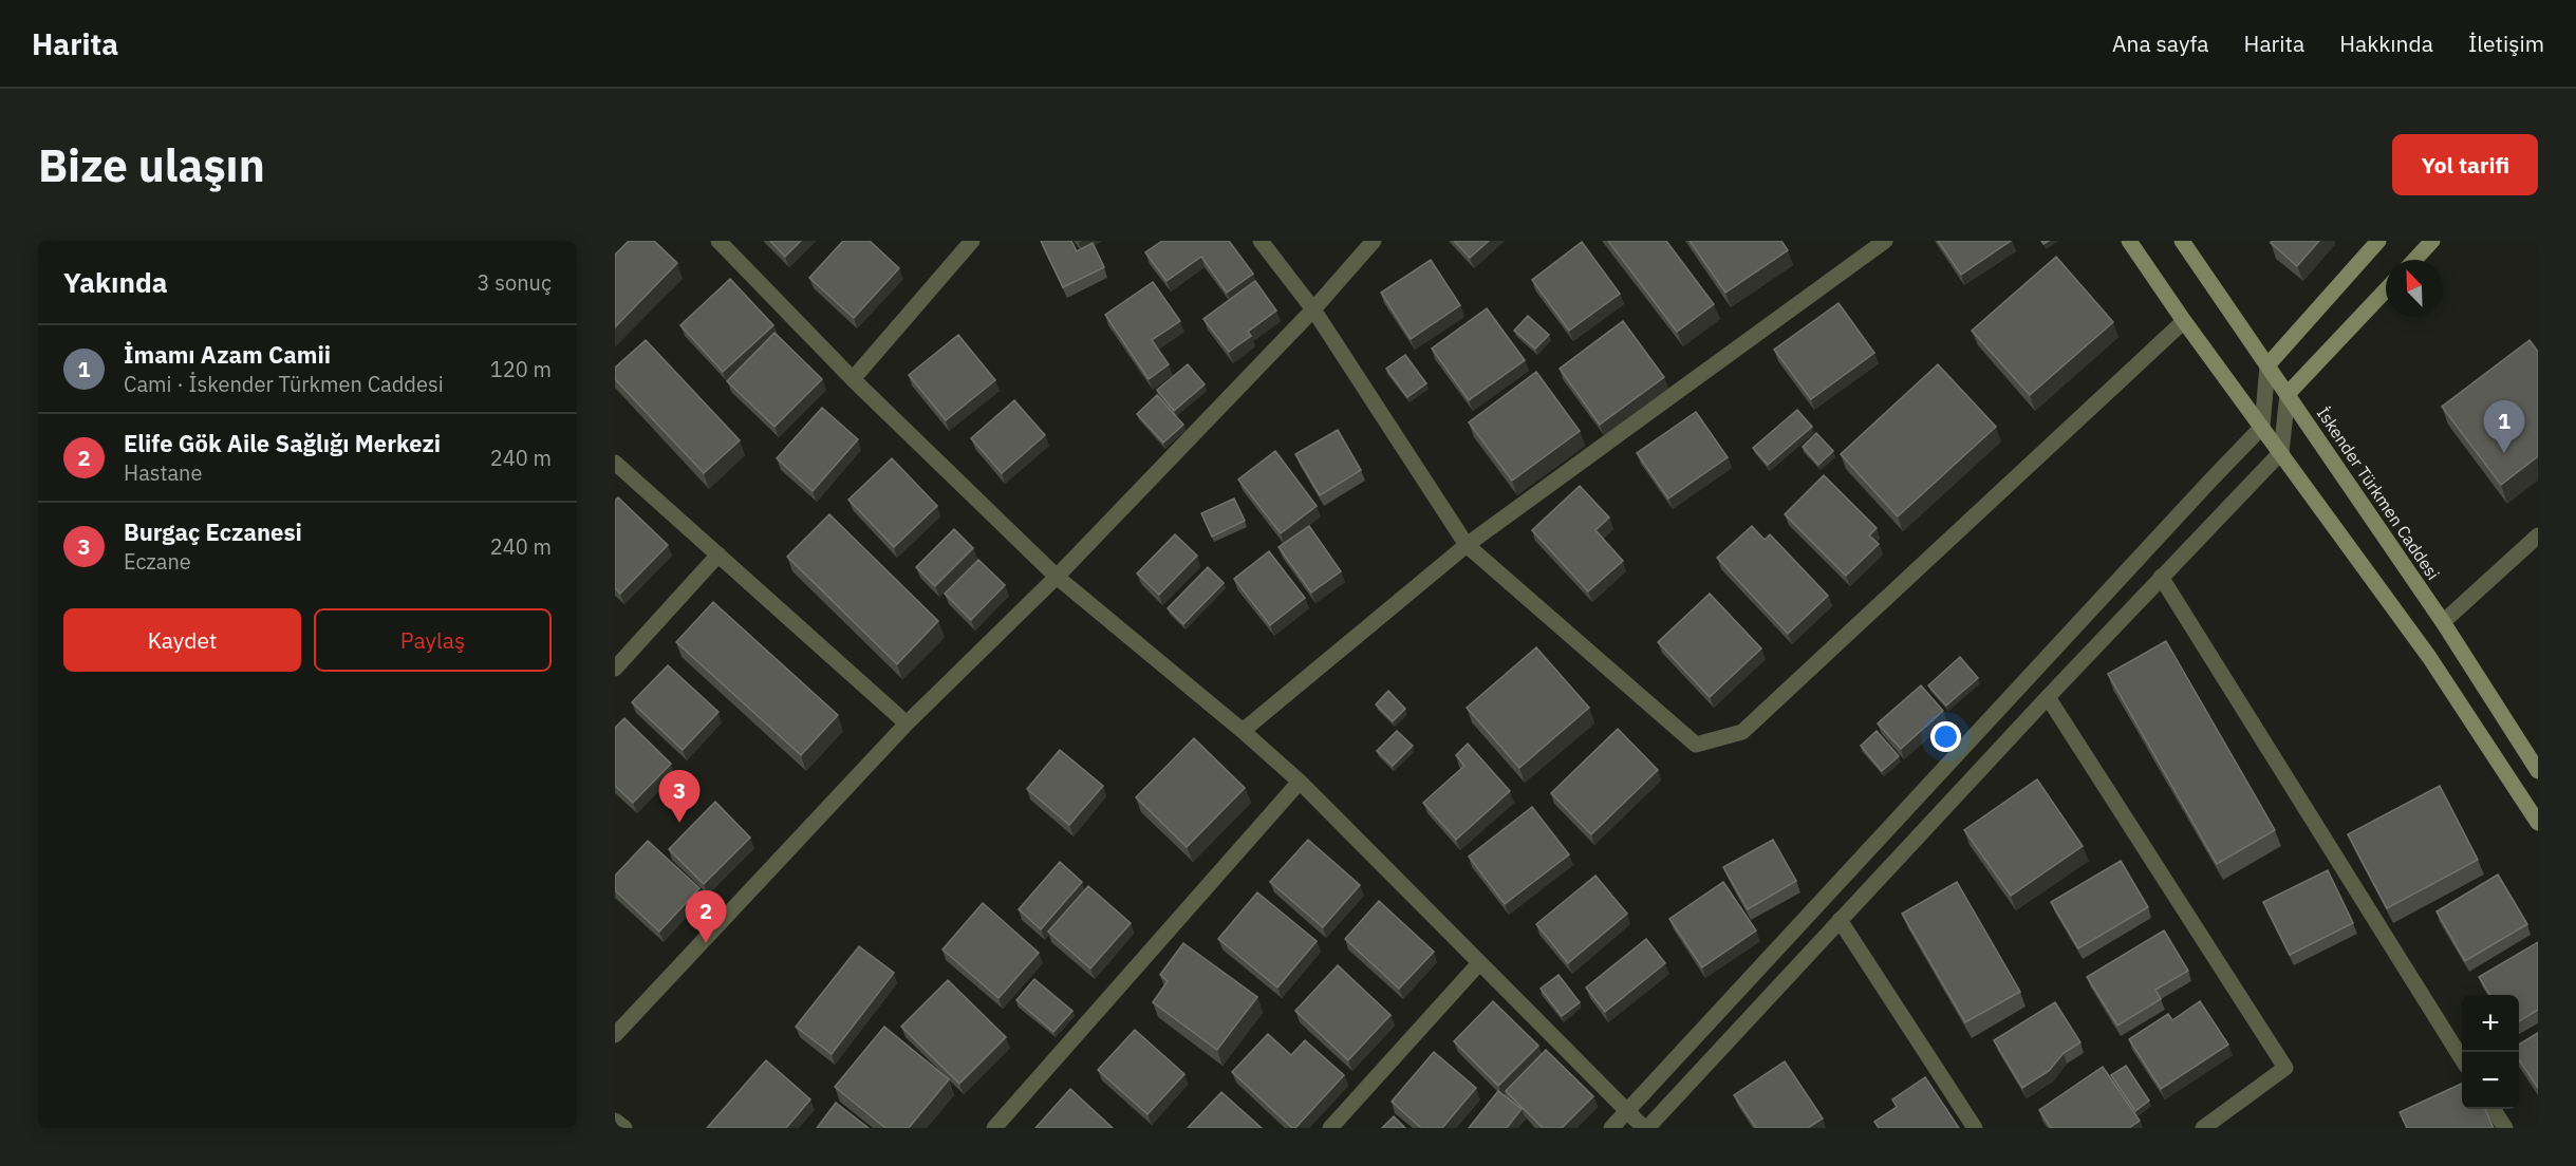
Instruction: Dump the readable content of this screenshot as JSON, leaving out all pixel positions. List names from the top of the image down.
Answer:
{
  "streets": {
    "main road": ["İskender Türkmen Caddesi"]
  },
  "north": "top left",
  "page": {
    "header": "Harita",
    "nav": [
      "Ana sayfa",
      "Harita",
      "Hakkında",
      "İletişim"
    ],
    "buttons": [
      "Yol tarifi",
      ["Kaydet", "Paylaş"]
    ],
    "title": "Bize ulaşın",
    "heading": ["Yakında", "3 sonuç"],
    "list": [
      {
        "mark": "1",
        "name": "İmamı Azam Camii",
        "note": "Cami · İskender Türkmen Caddesi",
        "value": "120 m"
      },
      {
        "mark": "2",
        "name": "Elife Gök Aile Sağlığı Merkezi",
        "note": "Hastane",
        "value": "240 m"
      },
      {
        "mark": "3",
        "name": "Burgaç Eczanesi",
        "note": "Eczane",
        "value": "240 m"
      }
    ],
    "pins": ["1", "3", "2"],
    "map_buttons": ["+", "−"]
  }
}
